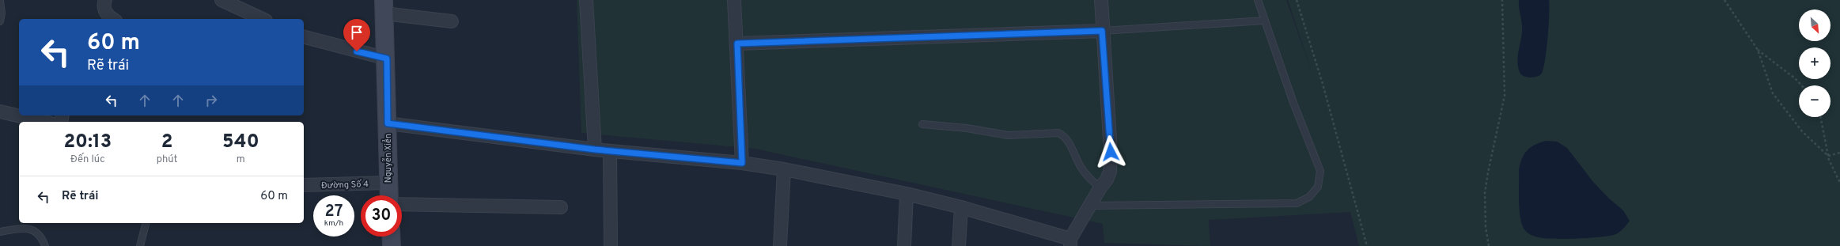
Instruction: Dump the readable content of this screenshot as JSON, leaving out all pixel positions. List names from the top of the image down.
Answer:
{
  "streets": {
    "main road": ["Nguyễn Xiển"],
    "street": ["Đường Số 4"]
  },
  "crossings": [
    ["Nguyễn Xiển", "Đường Số 4"]
  ],
  "north": "bottom right",
  "page": {
    "map_buttons": ["+", "−"],
    "turn": ["60 m", "Rẽ trái"],
    "eta": [
      "20:13",
      "Đến lúc",
      "2",
      "phút",
      "540",
      "m"
    ],
    "list": [
      {
        "name": "Rẽ trái",
        "value": "60 m"
      }
    ],
    "speed": "27 km/h",
    "limit": "30"
  }
}
